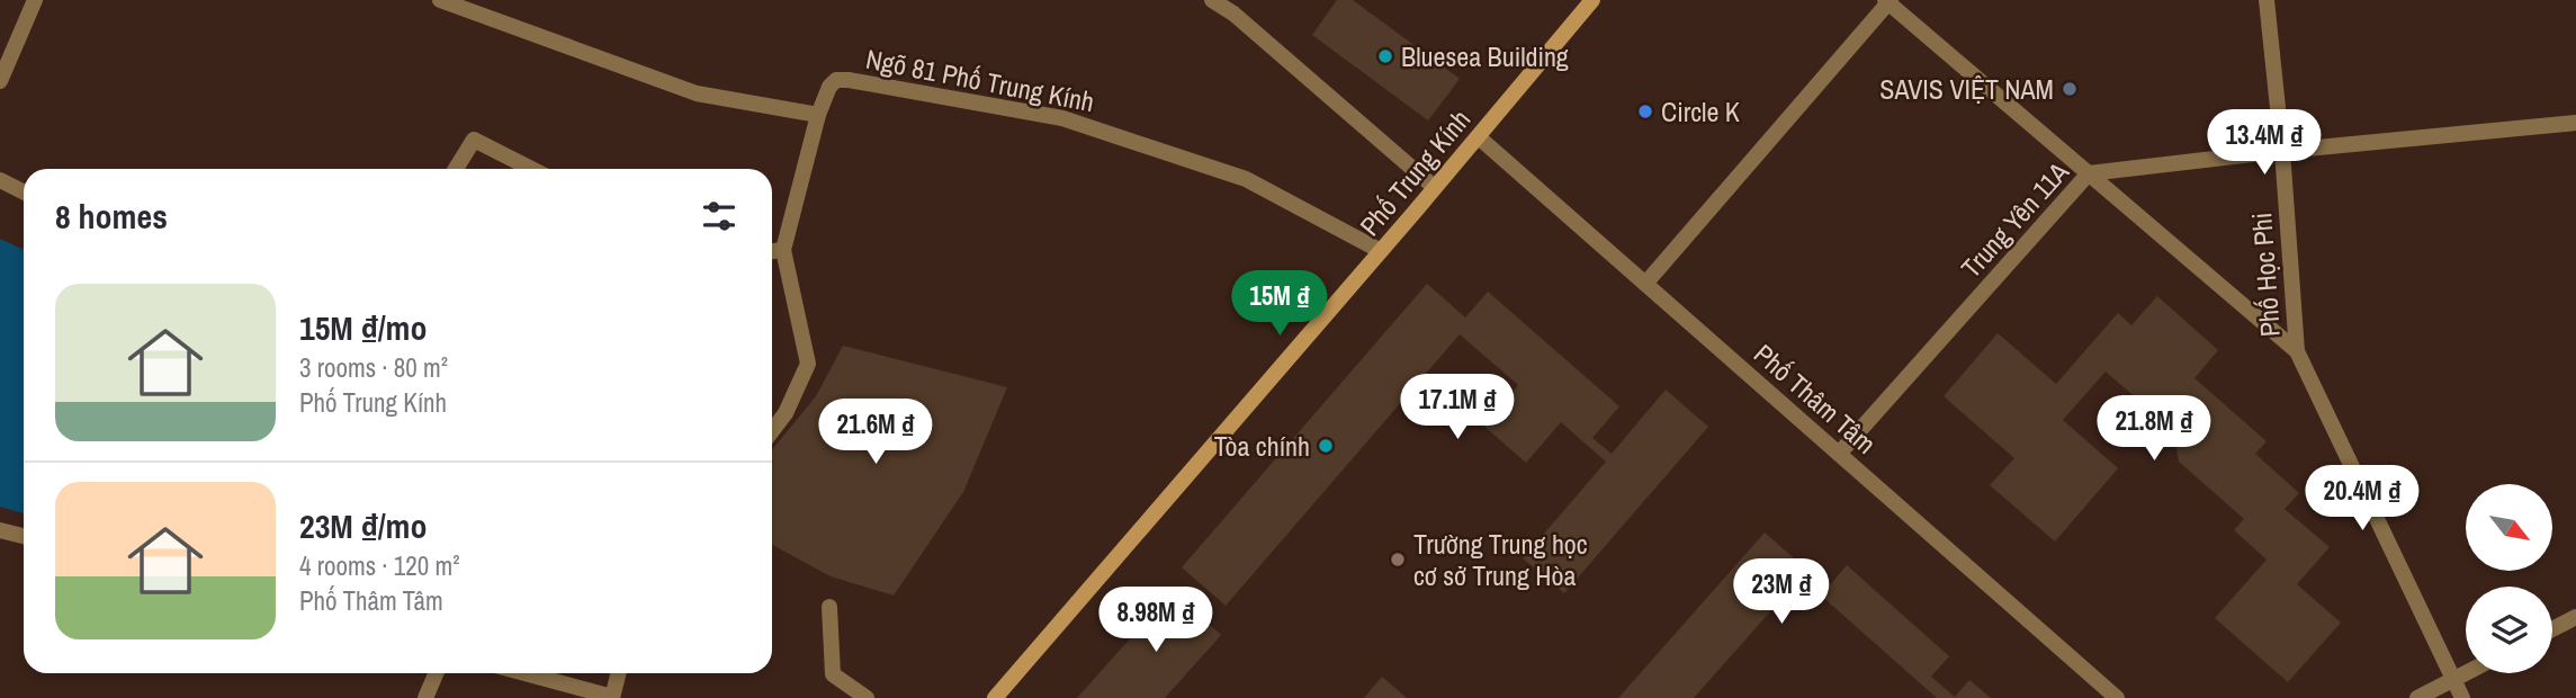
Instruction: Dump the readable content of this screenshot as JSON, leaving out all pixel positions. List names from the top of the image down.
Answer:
{
  "streets": {
    "main road": ["Phố Trung Kính"],
    "street": [
      "Ngõ 81 Phố Trung Kính",
      "Trung Yên 11A",
      "Phố Học Phi",
      "Phố Thâm Tâm"
    ]
  },
  "crossings": [
    ["Ngõ 81 Phố Trung Kính", "Phố Trung Kính"],
    ["Phố Trung Kính", "Phố Thâm Tâm"],
    ["Trung Yên 11A", "Phố Học Phi"],
    ["Trung Yên 11A", "Phố Thâm Tâm"]
  ],
  "places": [
    "Bluesea Building",
    "SAVIS VIỆT NAM",
    "Circle K",
    "Tòa chính",
    "Trường Trung học cơ sở Trung Hòa"
  ],
  "north": "bottom right",
  "page": {
    "price": [
      "13.4M ₫",
      "15M ₫",
      "17.1M ₫",
      "21.8M ₫",
      "21.6M ₫",
      "20.4M ₫",
      "23M ₫",
      "8.98M ₫"
    ],
    "heading": "8 homes",
    "list": [
      {
        "name": "15M ₫/mo",
        "note": "3 rooms · 80 m² · Phố Trung Kính"
      },
      {
        "name": "23M ₫/mo",
        "note": "4 rooms · 120 m² · Phố Thâm Tâm"
      }
    ]
  }
}
